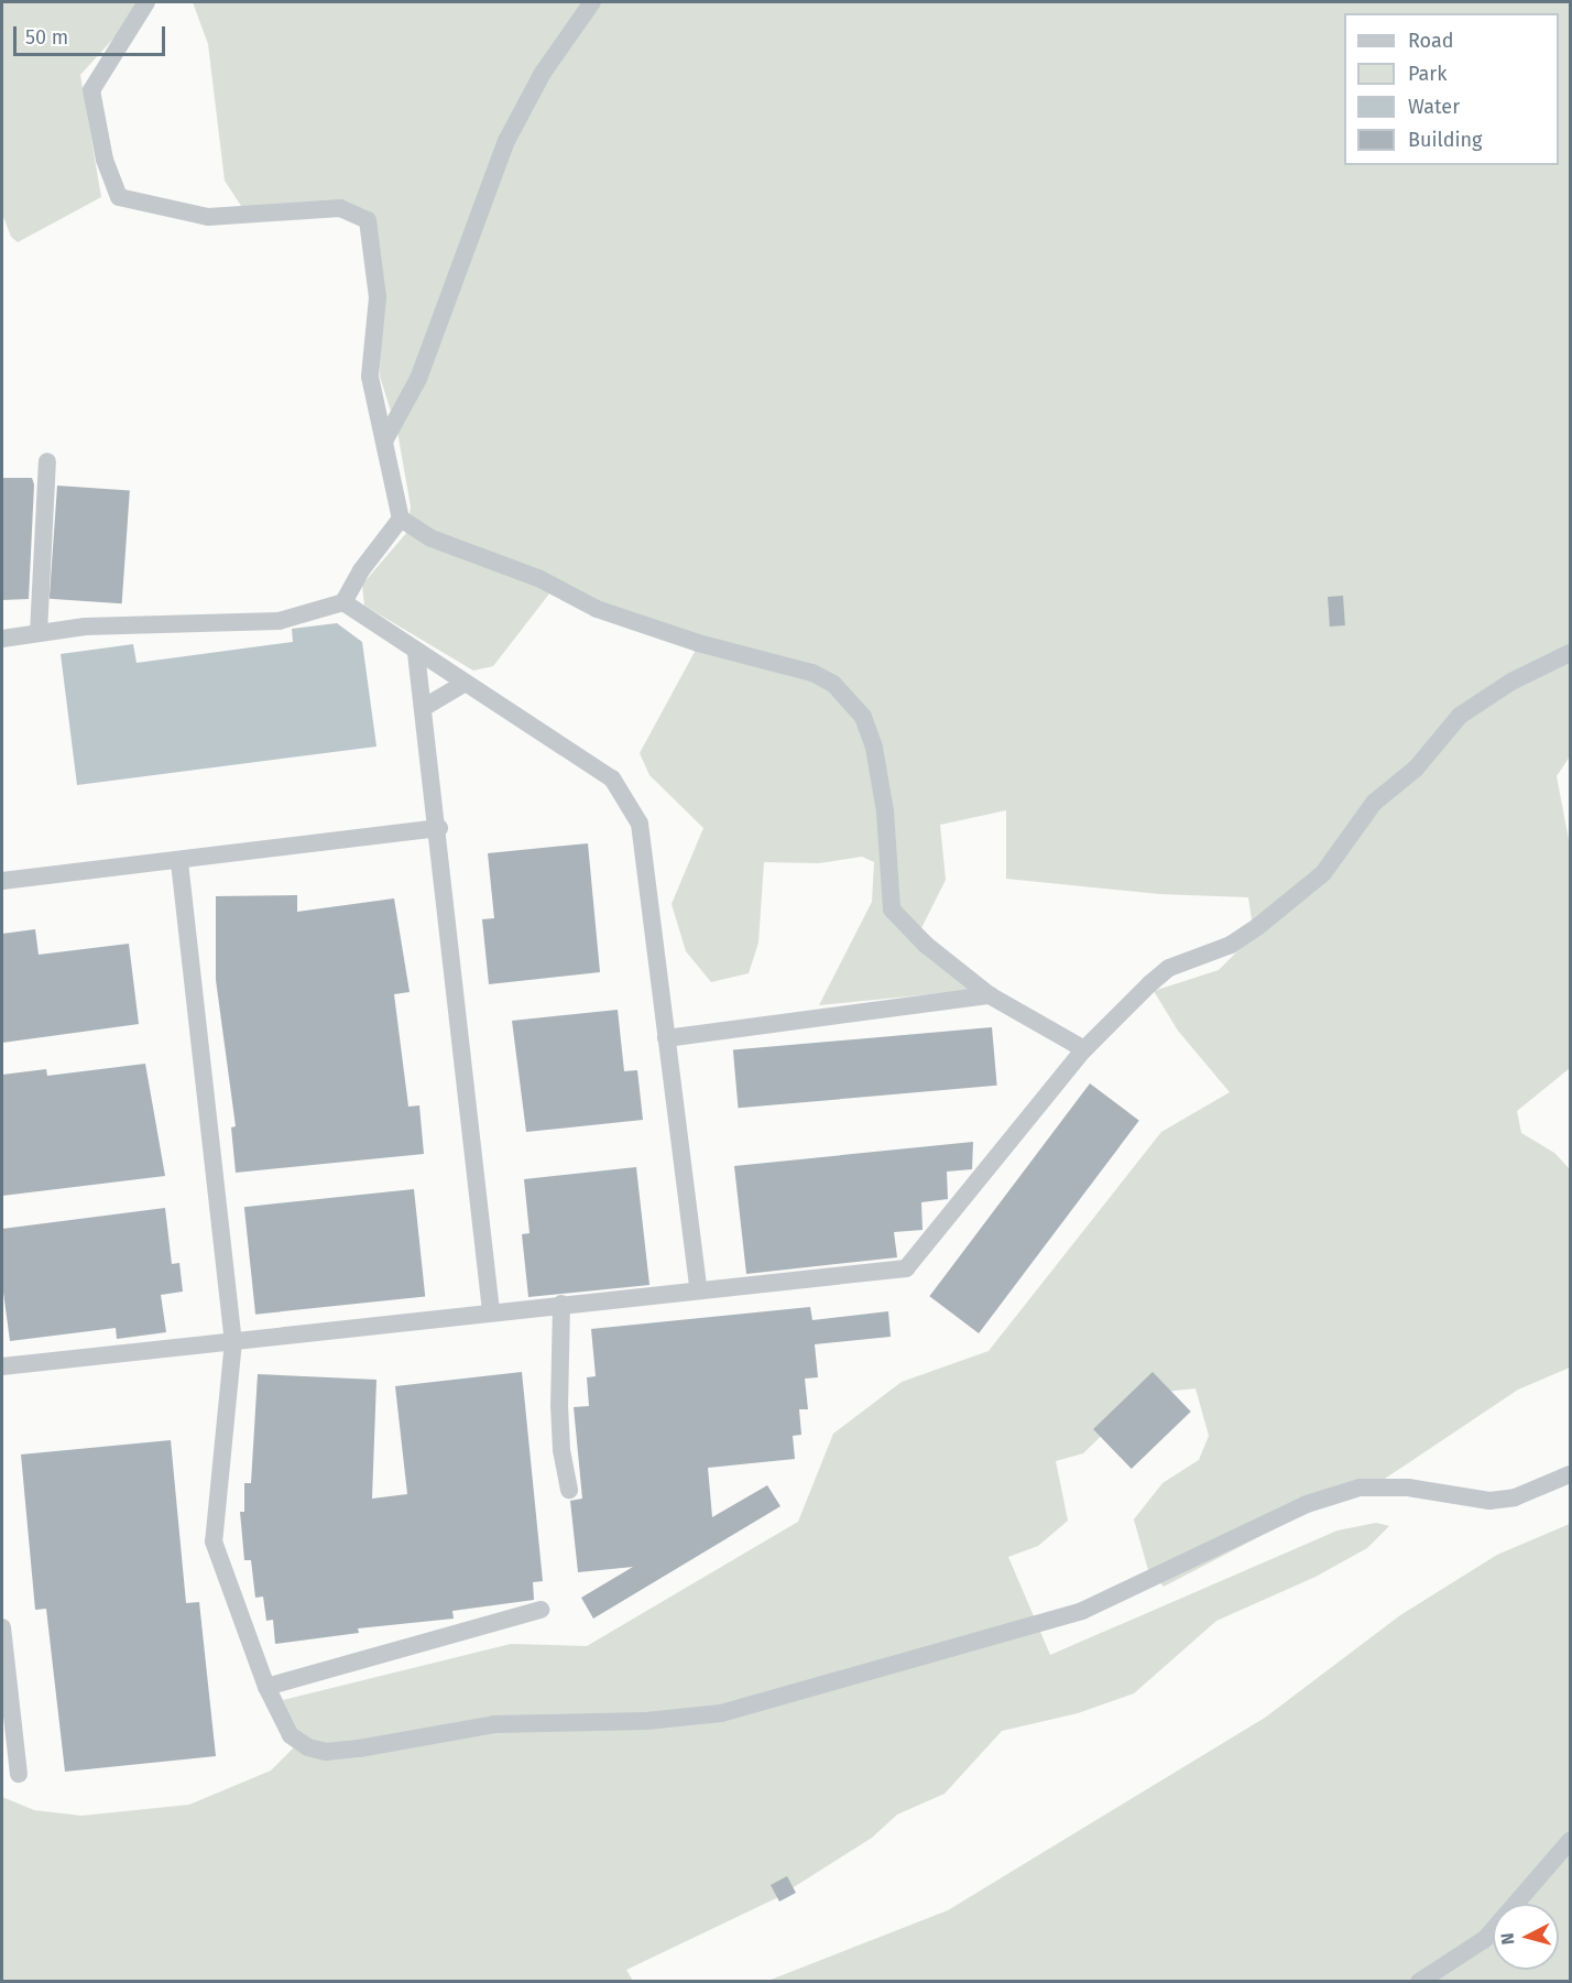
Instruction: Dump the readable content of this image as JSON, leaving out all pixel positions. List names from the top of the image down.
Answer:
{
  "legend": [
    "Road",
    "Park",
    "Water",
    "Building"
  ],
  "scale_bar": "50 m",
  "north": "left"
}
